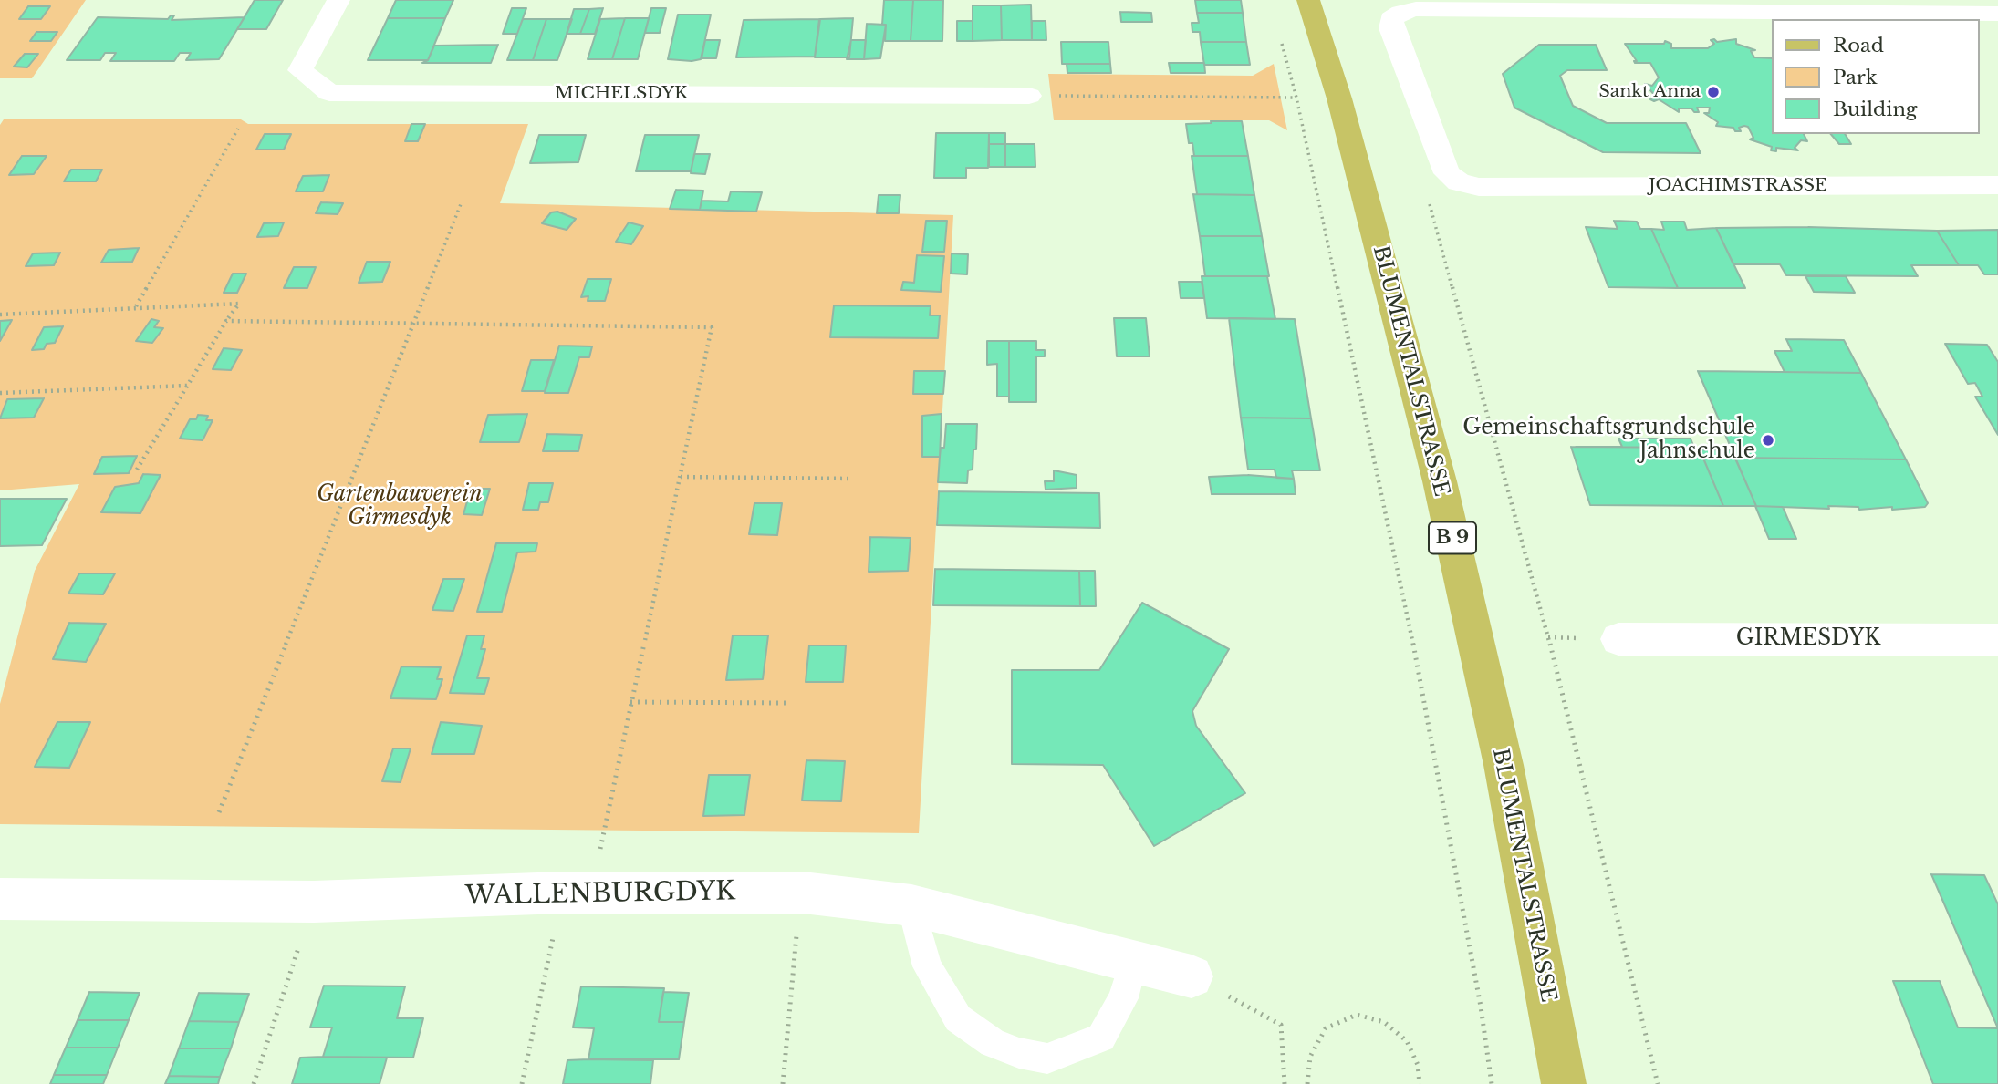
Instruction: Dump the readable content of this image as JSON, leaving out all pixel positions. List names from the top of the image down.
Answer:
{
  "streets": {
    "main road": ["BLUMENTALSTRASSE", "B 9"],
    "street": [
      "MICHELSDYK",
      "JOACHIMSTRASSE",
      "GIRMESDYK",
      "WALLENBURGDYK"
    ]
  },
  "parks": ["Gartenbauverein Girmesdyk"],
  "places": ["Sankt Anna", "Gemeinschaftsgrundschule Jahnschule"],
  "legend": ["Road", "Park", "Building"]
}
